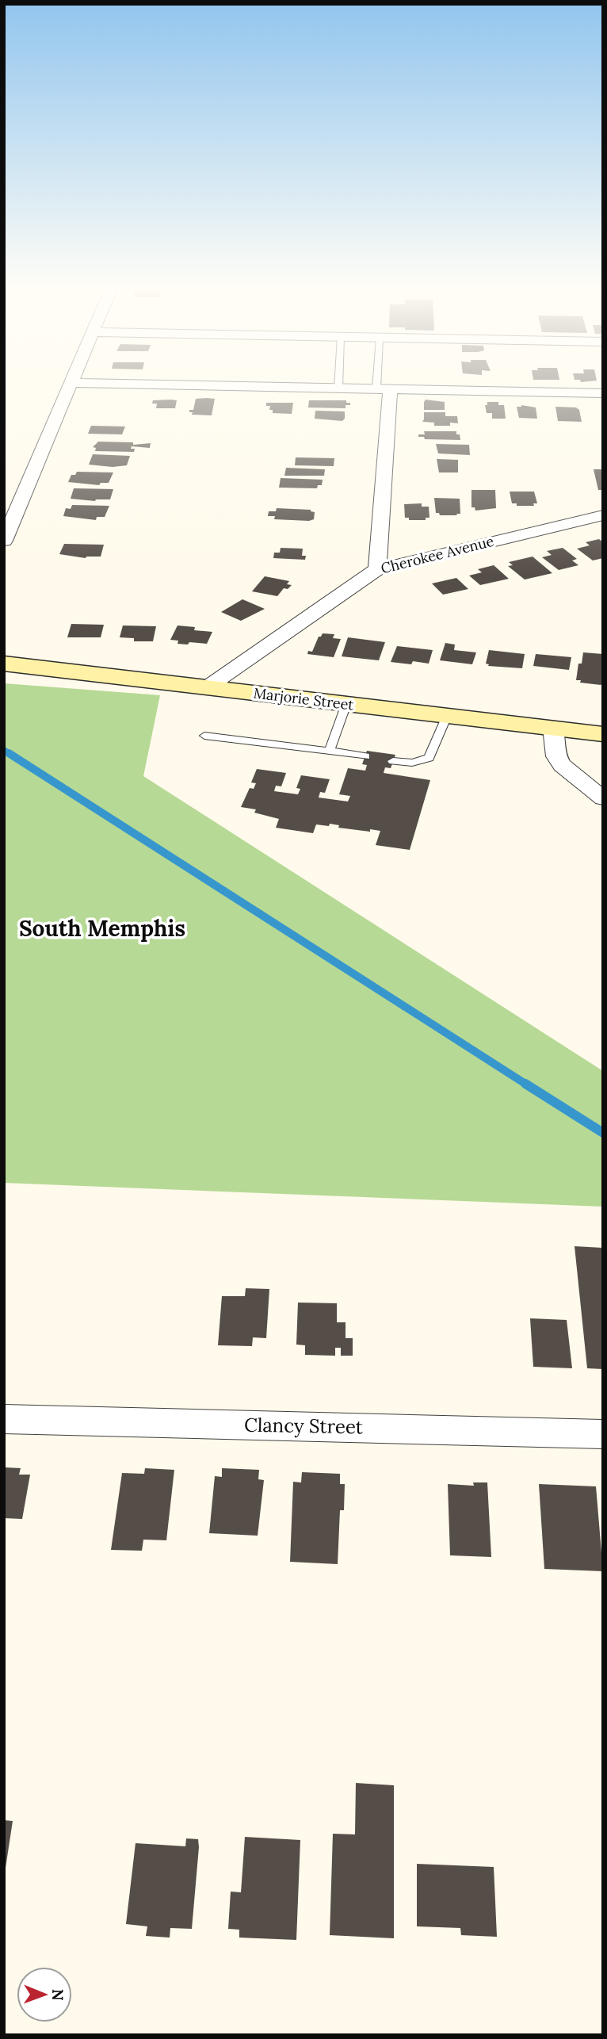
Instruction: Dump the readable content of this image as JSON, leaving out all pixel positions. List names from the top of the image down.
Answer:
{
  "streets": {
    "street": ["Cherokee Avenue", "Marjorie Street", "Clancy Street"]
  },
  "crossings": [
    ["Cherokee Avenue", "Marjorie Street"]
  ],
  "districts": ["South Memphis"],
  "north": "right"
}
